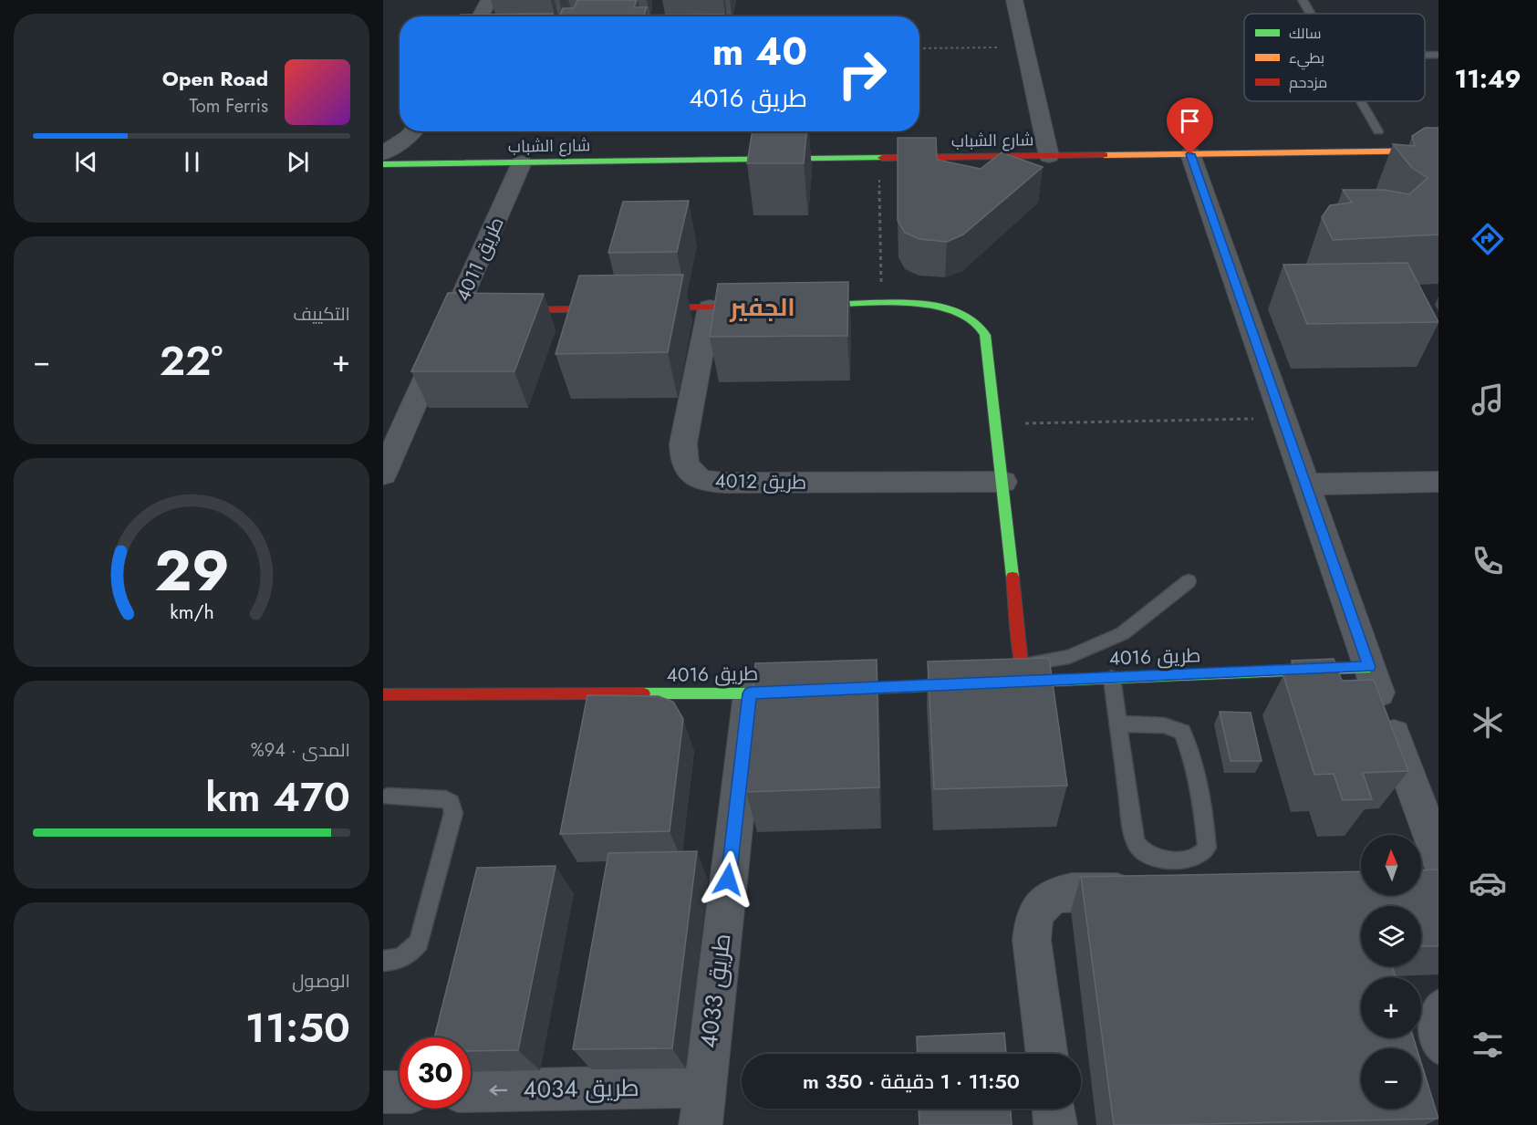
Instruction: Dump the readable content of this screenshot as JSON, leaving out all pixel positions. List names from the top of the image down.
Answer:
{
  "streets": {
    "street": [
      "شارع الشباب",
      "طريق 4011",
      "طريق 4012",
      "طريق 4016",
      "طريق 4033",
      "طريق 4034"
    ]
  },
  "crossings": [
    ["شارع الشباب", "طريق 4011"],
    ["طريق 4016", "طريق 4033"],
    ["طريق 4033", "طريق 4034"]
  ],
  "one_way": ["طريق 4034"],
  "districts": ["الجفير"],
  "legend": ["سالك", "بطيء", "مزدحم"],
  "north": "top",
  "page": {
    "tabs": "11:49",
    "turn": ["40 m", "طريق 4016"],
    "song": ["Open Road", "Tom Ferris"],
    "tile": [
      "التكييف",
      ["المدى · 94%", "470 km"],
      ["الوصول", "11:50"]
    ],
    "heat": ["−", "22°", "+"],
    "map_buttons": ["+", "−"],
    "limit": "30",
    "trip": "11:50 · 1 دقيقة · 350 m",
    "gauge": ["29", "km/h"]
  }
}
